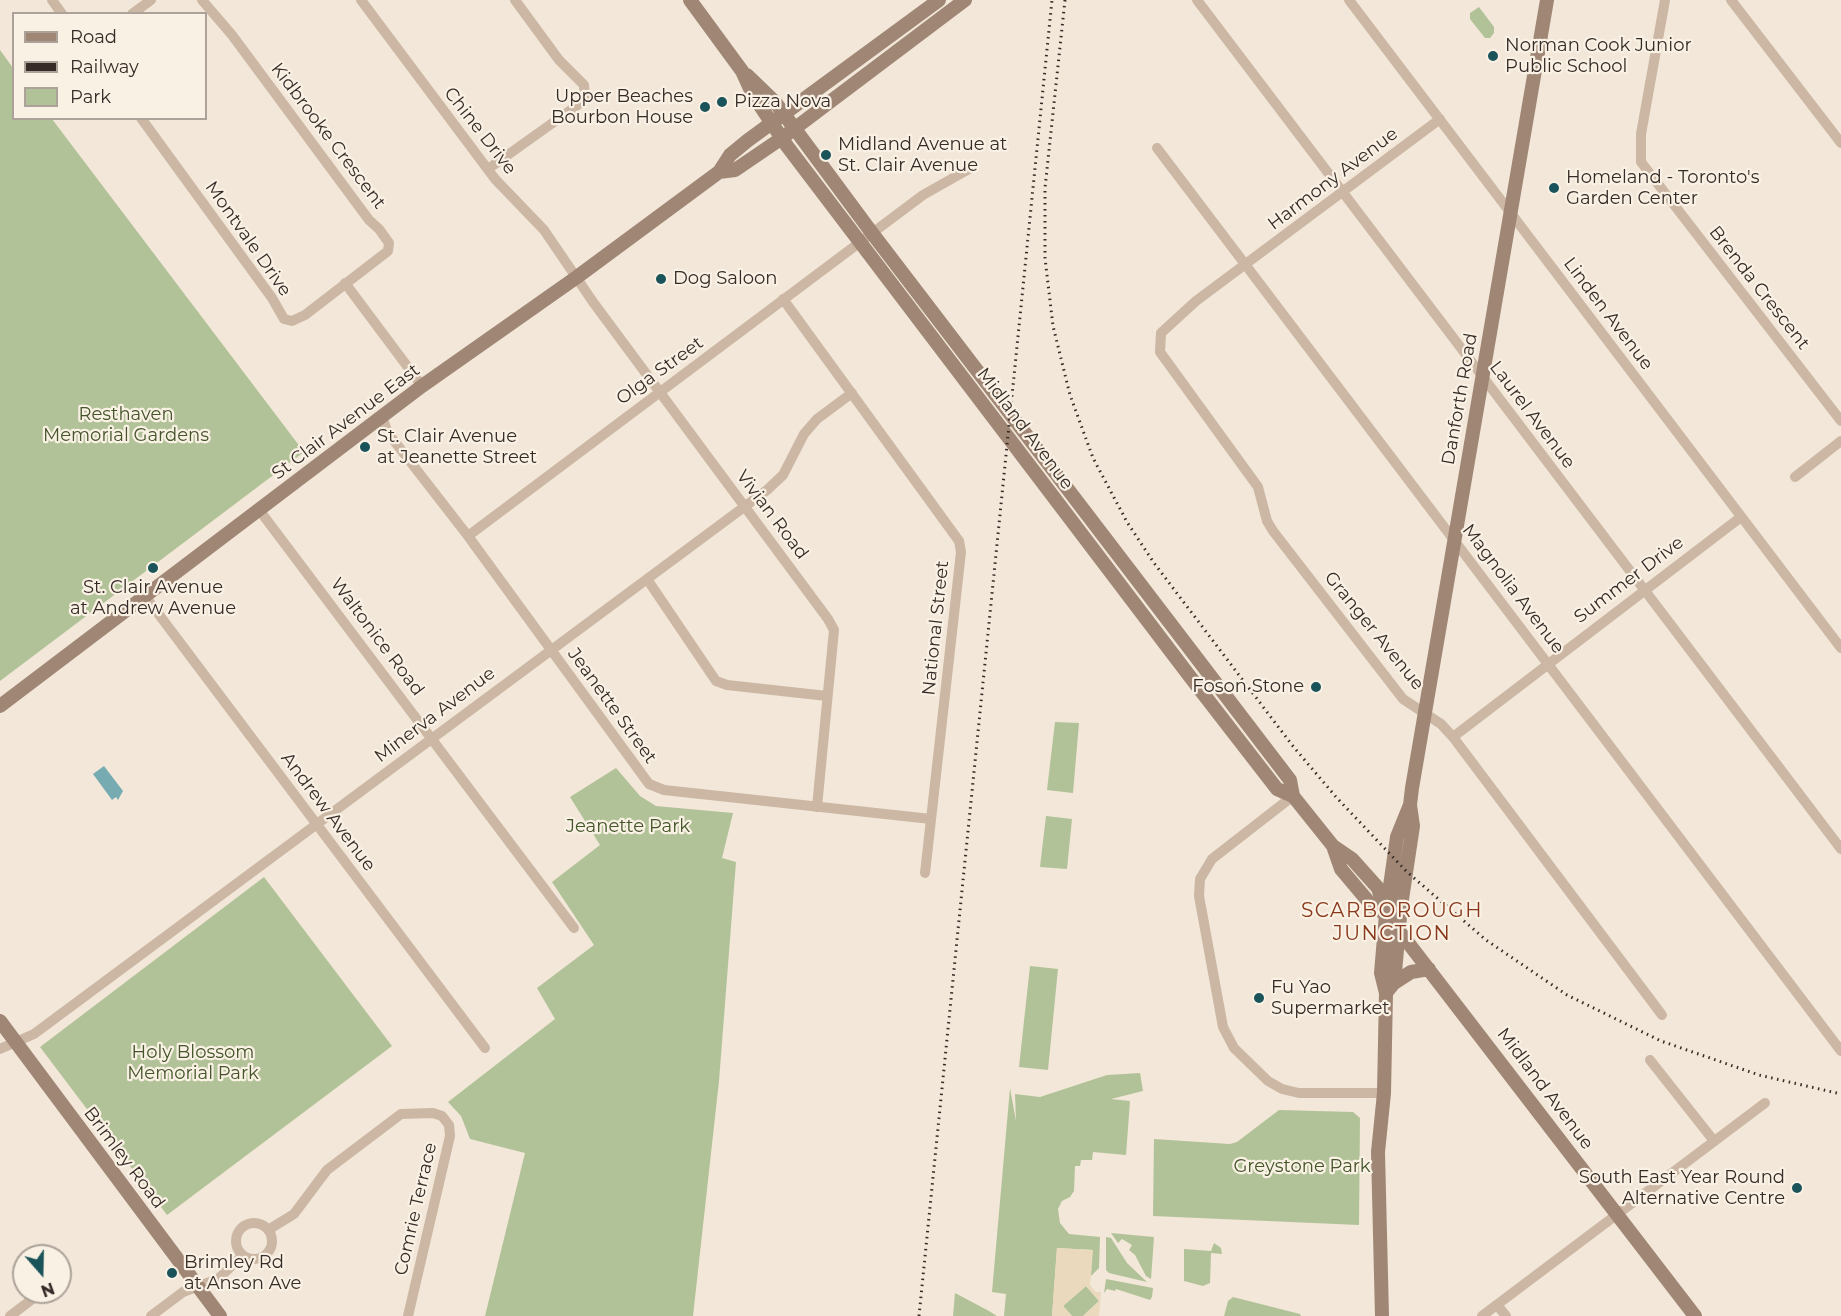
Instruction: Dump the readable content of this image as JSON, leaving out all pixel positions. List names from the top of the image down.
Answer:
{
  "streets": {
    "main road": [
      "Danforth Road",
      "St Clair Avenue East",
      "Midland Avenue",
      "Brimley Road"
    ],
    "street": [
      "Chine Drive",
      "Kidbrooke Crescent",
      "Harmony Avenue",
      "Montvale Drive",
      "Brenda Crescent",
      "Linden Avenue",
      "Olga Street",
      "Laurel Avenue",
      "Vivian Road",
      "Summer Drive",
      "Magnolia Avenue",
      "National Street",
      "Granger Avenue",
      "Waltonice Road",
      "Jeanette Street",
      "Minerva Avenue",
      "Andrew Avenue",
      "Comrie Terrace"
    ]
  },
  "crossings": [
    ["Chine Drive", "St Clair Avenue East"],
    ["Chine Drive", "Vivian Road"],
    ["Kidbrooke Crescent", "Montvale Drive"],
    ["Harmony Avenue", "Linden Avenue"],
    ["Harmony Avenue", "Laurel Avenue"],
    ["Harmony Avenue", "Magnolia Avenue"],
    ["Harmony Avenue", "Granger Avenue"],
    ["Linden Avenue", "Danforth Road"],
    ["Linden Avenue", "Summer Drive"],
    ["Olga Street", "Midland Avenue"],
    ["Olga Street", "Vivian Road"],
    ["Olga Street", "National Street"],
    ["Olga Street", "Jeanette Street"],
    ["Danforth Road", "Laurel Avenue"],
    ["Danforth Road", "Midland Avenue"],
    ["Danforth Road", "Magnolia Avenue"],
    ["Danforth Road", "Granger Avenue"],
    ["Laurel Avenue", "Summer Drive"],
    ["St Clair Avenue East", "Midland Avenue"],
    ["St Clair Avenue East", "Vivian Road"],
    ["St Clair Avenue East", "Waltonice Road"],
    ["St Clair Avenue East", "Jeanette Street"],
    ["St Clair Avenue East", "Andrew Avenue"],
    ["Vivian Road", "Jeanette Street"],
    ["Vivian Road", "Minerva Avenue"],
    ["Summer Drive", "Magnolia Avenue"],
    ["Summer Drive", "Granger Avenue"],
    ["Magnolia Avenue", "Granger Avenue"],
    ["National Street", "Jeanette Street"],
    ["National Street", "Minerva Avenue"],
    ["Waltonice Road", "Minerva Avenue"],
    ["Jeanette Street", "Minerva Avenue"],
    ["Minerva Avenue", "Andrew Avenue"],
    ["Minerva Avenue", "Brimley Road"]
  ],
  "districts": ["SCARBOROUGH JUNCTION"],
  "parks": [
    "Resthaven Memorial Gardens",
    "Jeanette Park",
    "Holy Blossom Memorial Park",
    "Greystone Park"
  ],
  "places": [
    "Norman Cook Junior Public School",
    "Pizza Nova",
    "Upper Beaches Bourbon House",
    "Midland Avenue at St. Clair Avenue",
    "Homeland - Toronto's Garden Center",
    "Dog Saloon",
    "St. Clair Avenue at Jeanette Street",
    "St. Clair Avenue at Andrew Avenue",
    "Foson Stone",
    "Fu Yao Supermarket",
    "South East Year Round Alternative Centre",
    "Brimley Rd at Anson Ave"
  ],
  "legend": ["Road", "Railway", "Park"],
  "north": "bottom"
}
